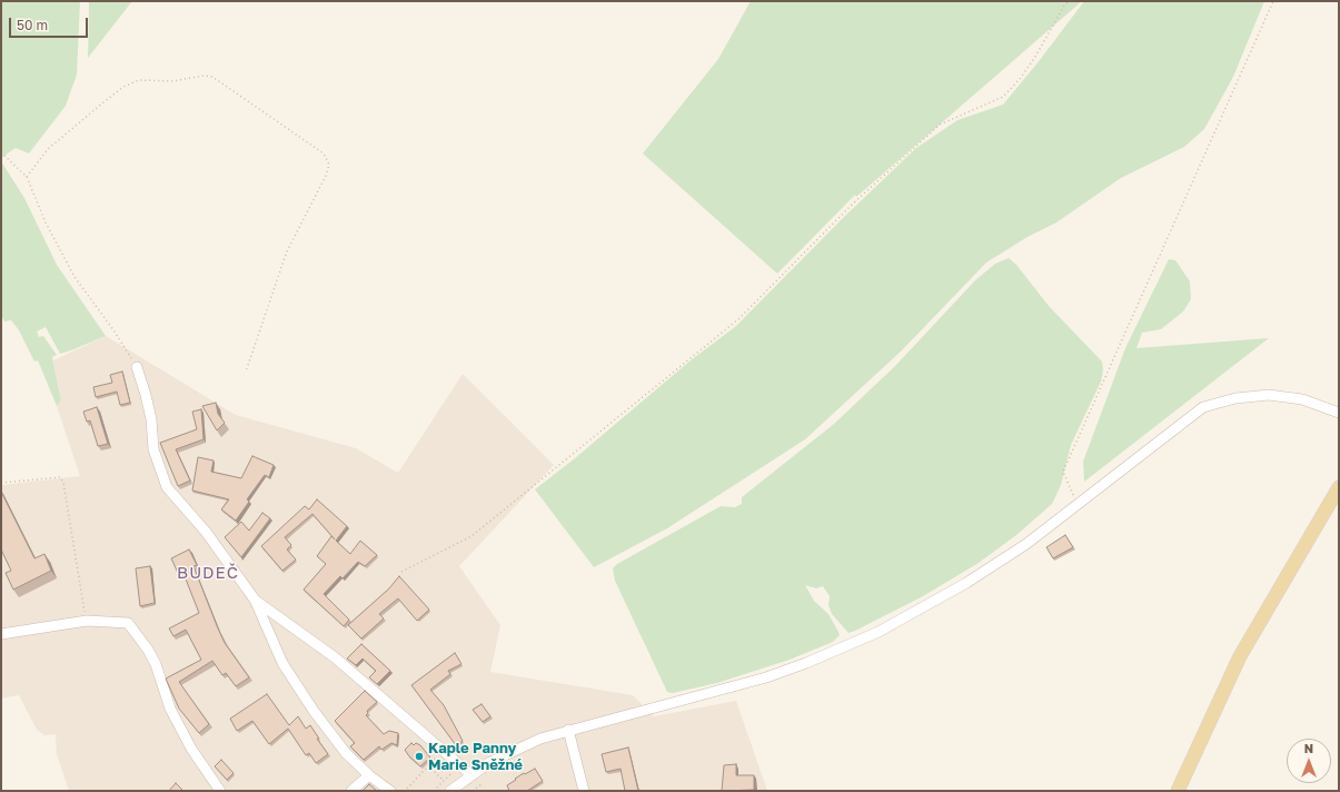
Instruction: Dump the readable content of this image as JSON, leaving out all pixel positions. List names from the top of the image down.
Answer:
{
  "districts": ["BUDEČ"],
  "places": ["Kaple Panny Marie Sněžné"],
  "scale_bar": "50 m",
  "north": "top"
}
